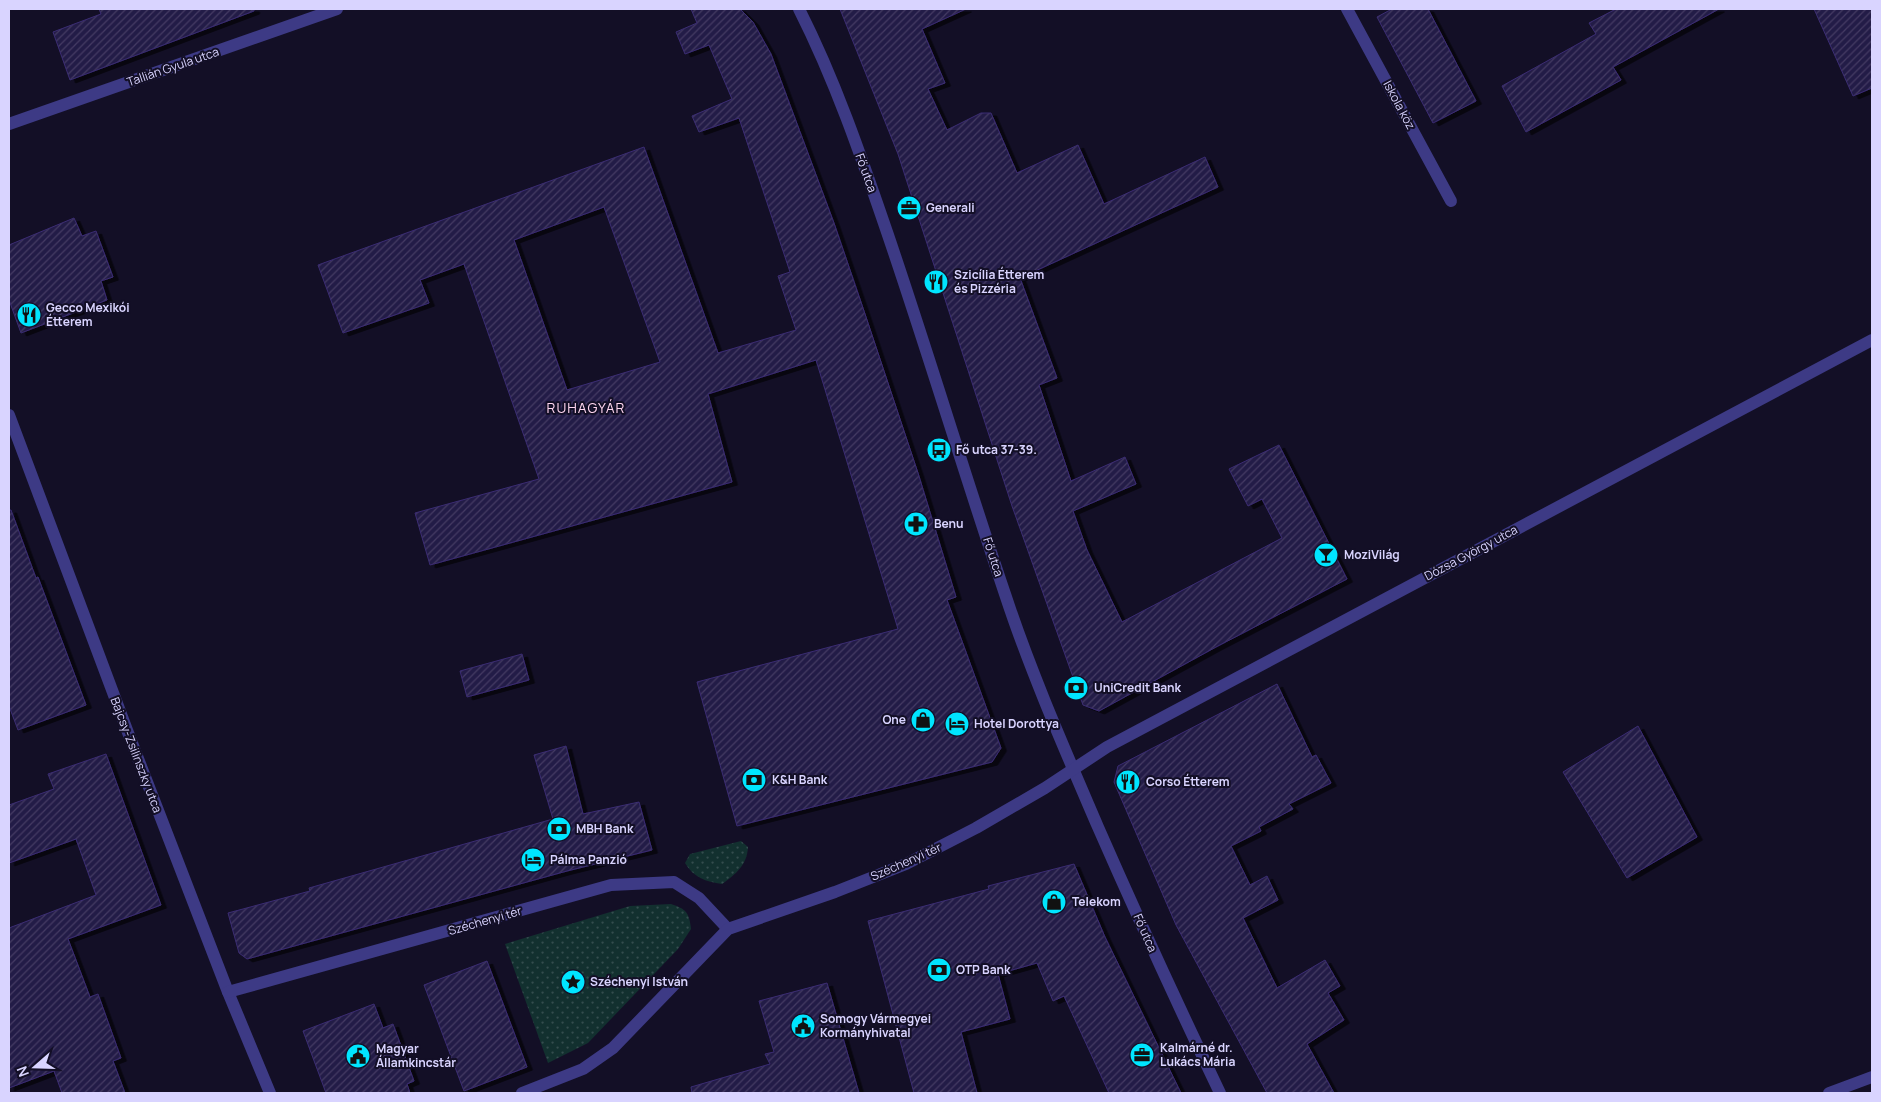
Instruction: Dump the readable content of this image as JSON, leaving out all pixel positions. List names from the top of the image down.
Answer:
{
  "streets": {
    "street": [
      "Tallián Gyula utca",
      "Iskola köz",
      "Fő utca",
      "Dózsa György utca",
      "Bajcsy-Zsilinszky utca",
      "Széchenyi tér"
    ]
  },
  "crossings": [
    ["Fő utca", "Dózsa György utca"],
    ["Fő utca", "Széchenyi tér"],
    ["Dózsa György utca", "Széchenyi tér"],
    ["Bajcsy-Zsilinszky utca", "Széchenyi tér"]
  ],
  "districts": ["RUHAGYÁR"],
  "places": {
    "office": ["Generali", "Kalmárné dr. Lukács Mária"],
    "restaurant": ["Szicília Étterem és Pizzéria", "Gecco Mexikói Étterem", "Corso Étterem"],
    "bus stop": ["Fő utca 37-39."],
    "pharmacy": ["Benu"],
    "bar": ["MoziVilág"],
    "bank": [
      "UniCredit Bank",
      "K&H Bank",
      "MBH Bank",
      "OTP Bank"
    ],
    "shop": ["One", "Telekom"],
    "hotel": ["Hotel Dorottya", "Pálma Panzió"],
    "place": ["Széchenyi István"],
    "public building": ["Somogy Vármegyei Kormányhivatal", "Magyar Államkincstár"]
  },
  "north": "left"
}
